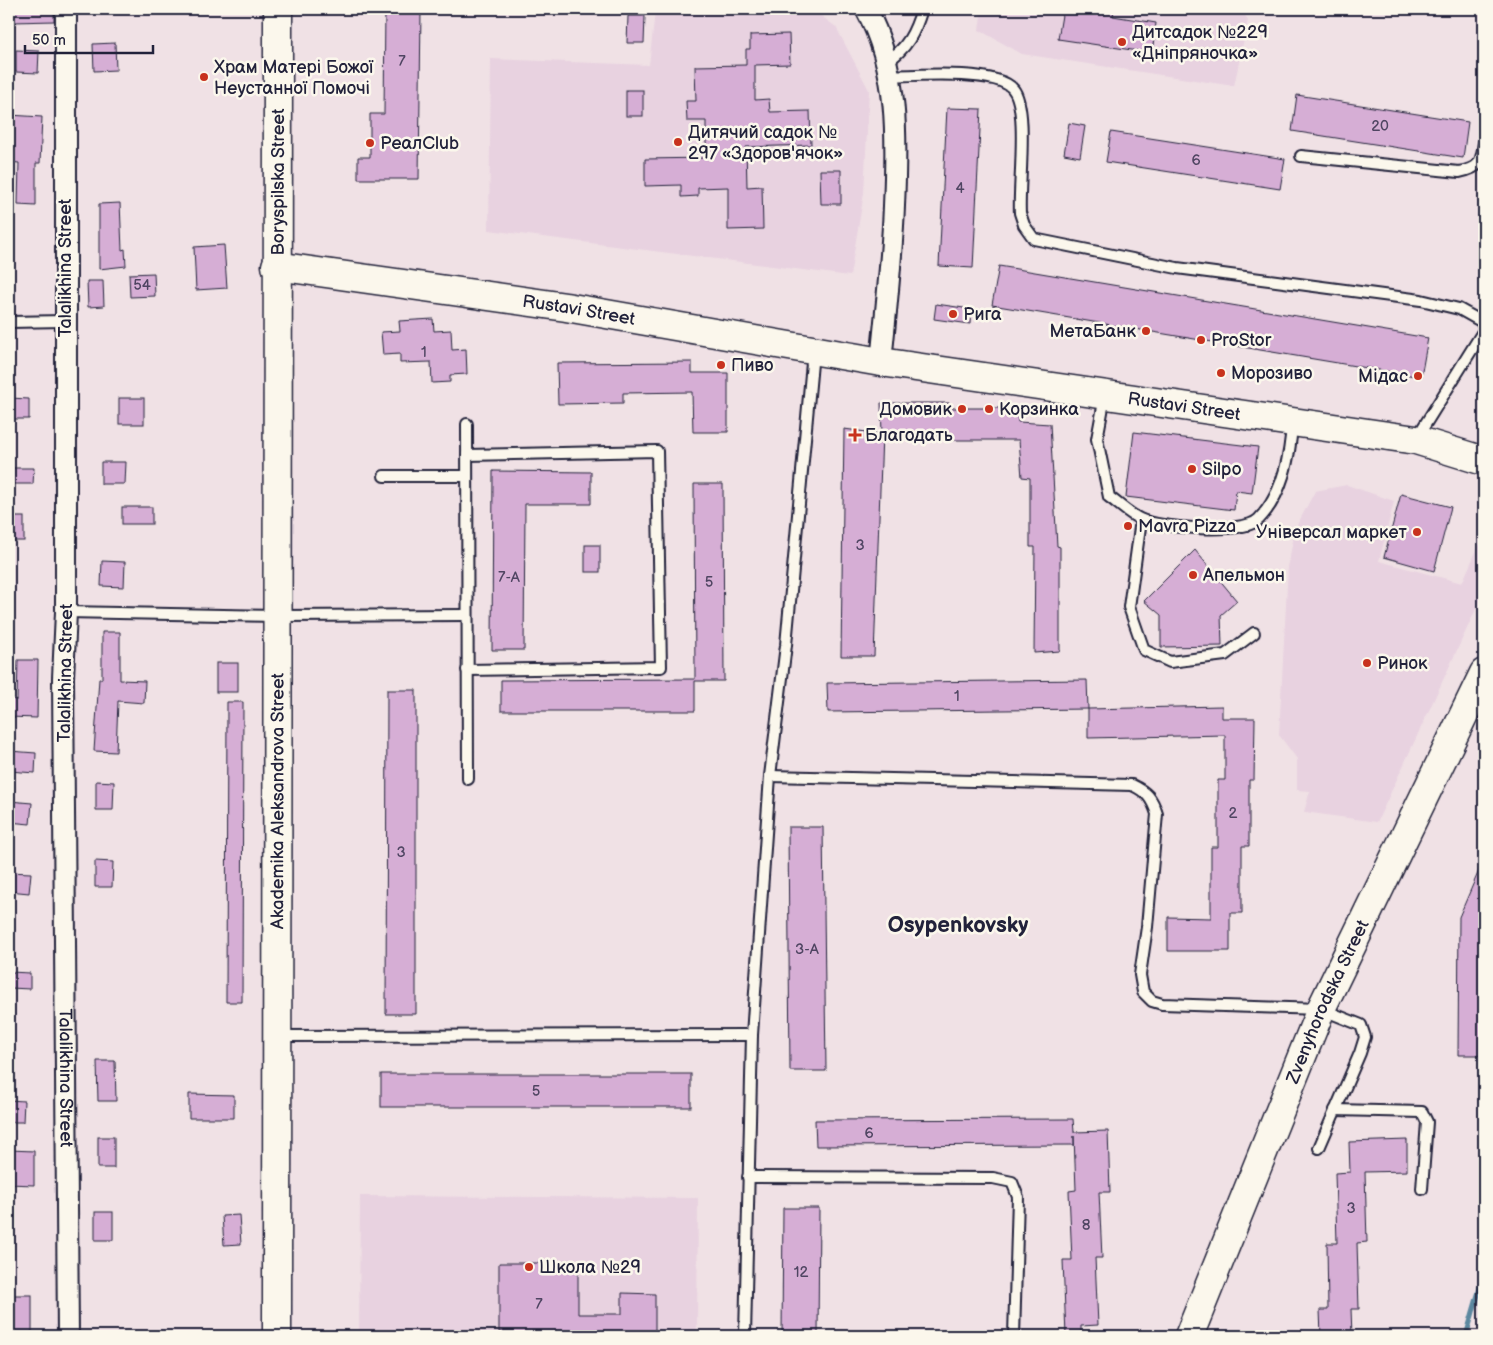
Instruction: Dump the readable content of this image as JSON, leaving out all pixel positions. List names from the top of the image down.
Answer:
{
  "streets": {
    "street": [
      "Boryspilska Street",
      "Talalikhina Street",
      "Rustavi Street",
      "Akademika Aleksandrova Street",
      "Zvenyhorodska Street"
    ]
  },
  "crossings": [
    ["Boryspilska Street", "Rustavi Street"],
    ["Boryspilska Street", "Akademika Aleksandrova Street"],
    ["Rustavi Street", "Akademika Aleksandrova Street"]
  ],
  "districts": ["Osypenkovsky"],
  "places": {
    "other": [
      "Дитсадок №229 «Дніпряночка»",
      "Храм Матері Божої Неустанної Помочі",
      "Дитячий садок № 297 «Здоров'ячок»",
      "РеалClub",
      "Рига",
      "МетаБанк",
      "ProStor",
      "Пиво",
      "Морозиво",
      "Мідас",
      "Домовик",
      "Корзинка",
      "Silpo",
      "Mavra Pizza",
      "Універсал маркет",
      "Апельмон",
      "Ринок",
      "Школа №29"
    ],
    "health": ["Благодать"]
  },
  "house_numbers": [
    "7",
    "20",
    "6",
    "4",
    "54",
    "1",
    "3",
    "7-А",
    "5",
    "1",
    "2",
    "3",
    "3-А",
    "5",
    "6",
    "3",
    "8",
    "12",
    "7"
  ],
  "scale_bar": "50 m"
}
